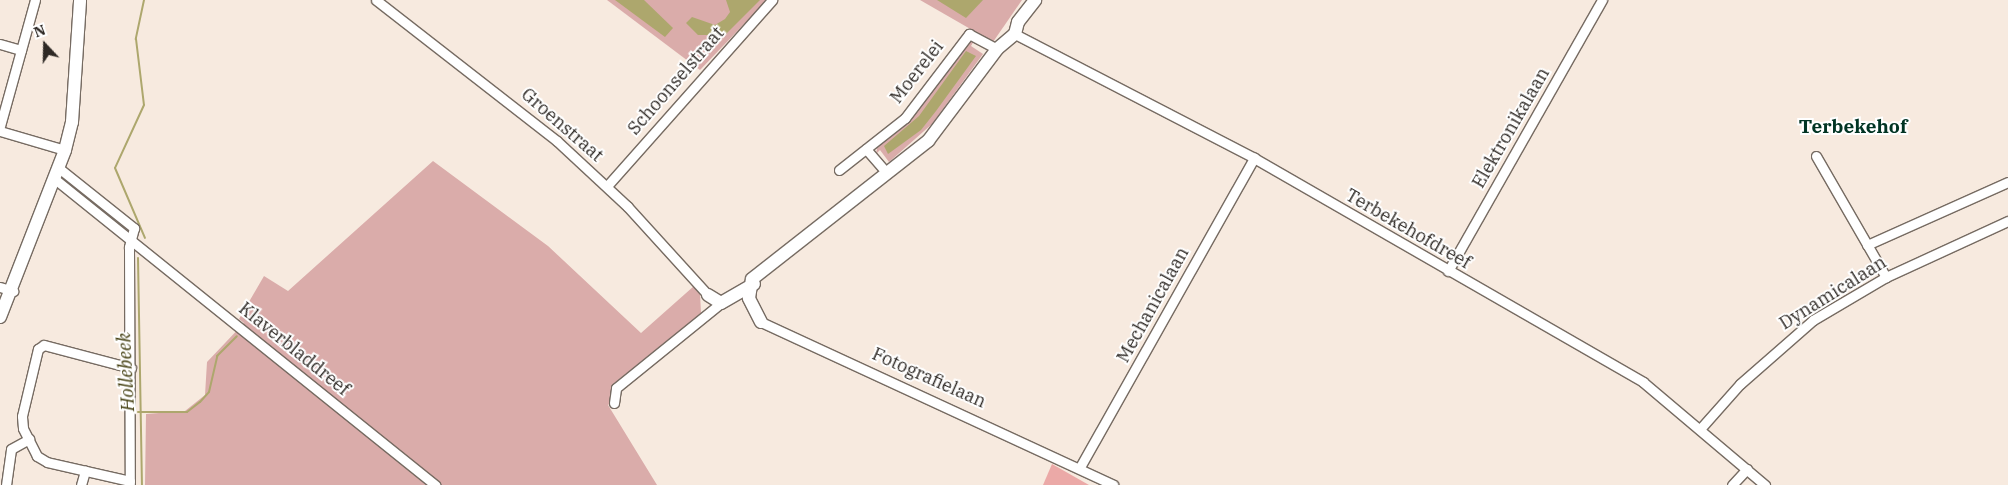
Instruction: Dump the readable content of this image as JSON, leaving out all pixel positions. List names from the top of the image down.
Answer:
{
  "streets": {
    "street": [
      "Moerelei",
      "Schoonselstraat",
      "Groenstraat",
      "Elektronikalaan",
      "Terbekehofdreef",
      "Dynamicalaan",
      "Mechanicalaan",
      "Klaverbladdreef",
      "Fotografielaan"
    ]
  },
  "crossings": [
    ["Schoonselstraat", "Groenstraat"],
    ["Elektronikalaan", "Terbekehofdreef"],
    ["Terbekehofdreef", "Dynamicalaan"],
    ["Terbekehofdreef", "Mechanicalaan"],
    ["Mechanicalaan", "Fotografielaan"]
  ],
  "districts": ["Terbekehof"],
  "water": ["Hollebeek"],
  "north": "top"
}
